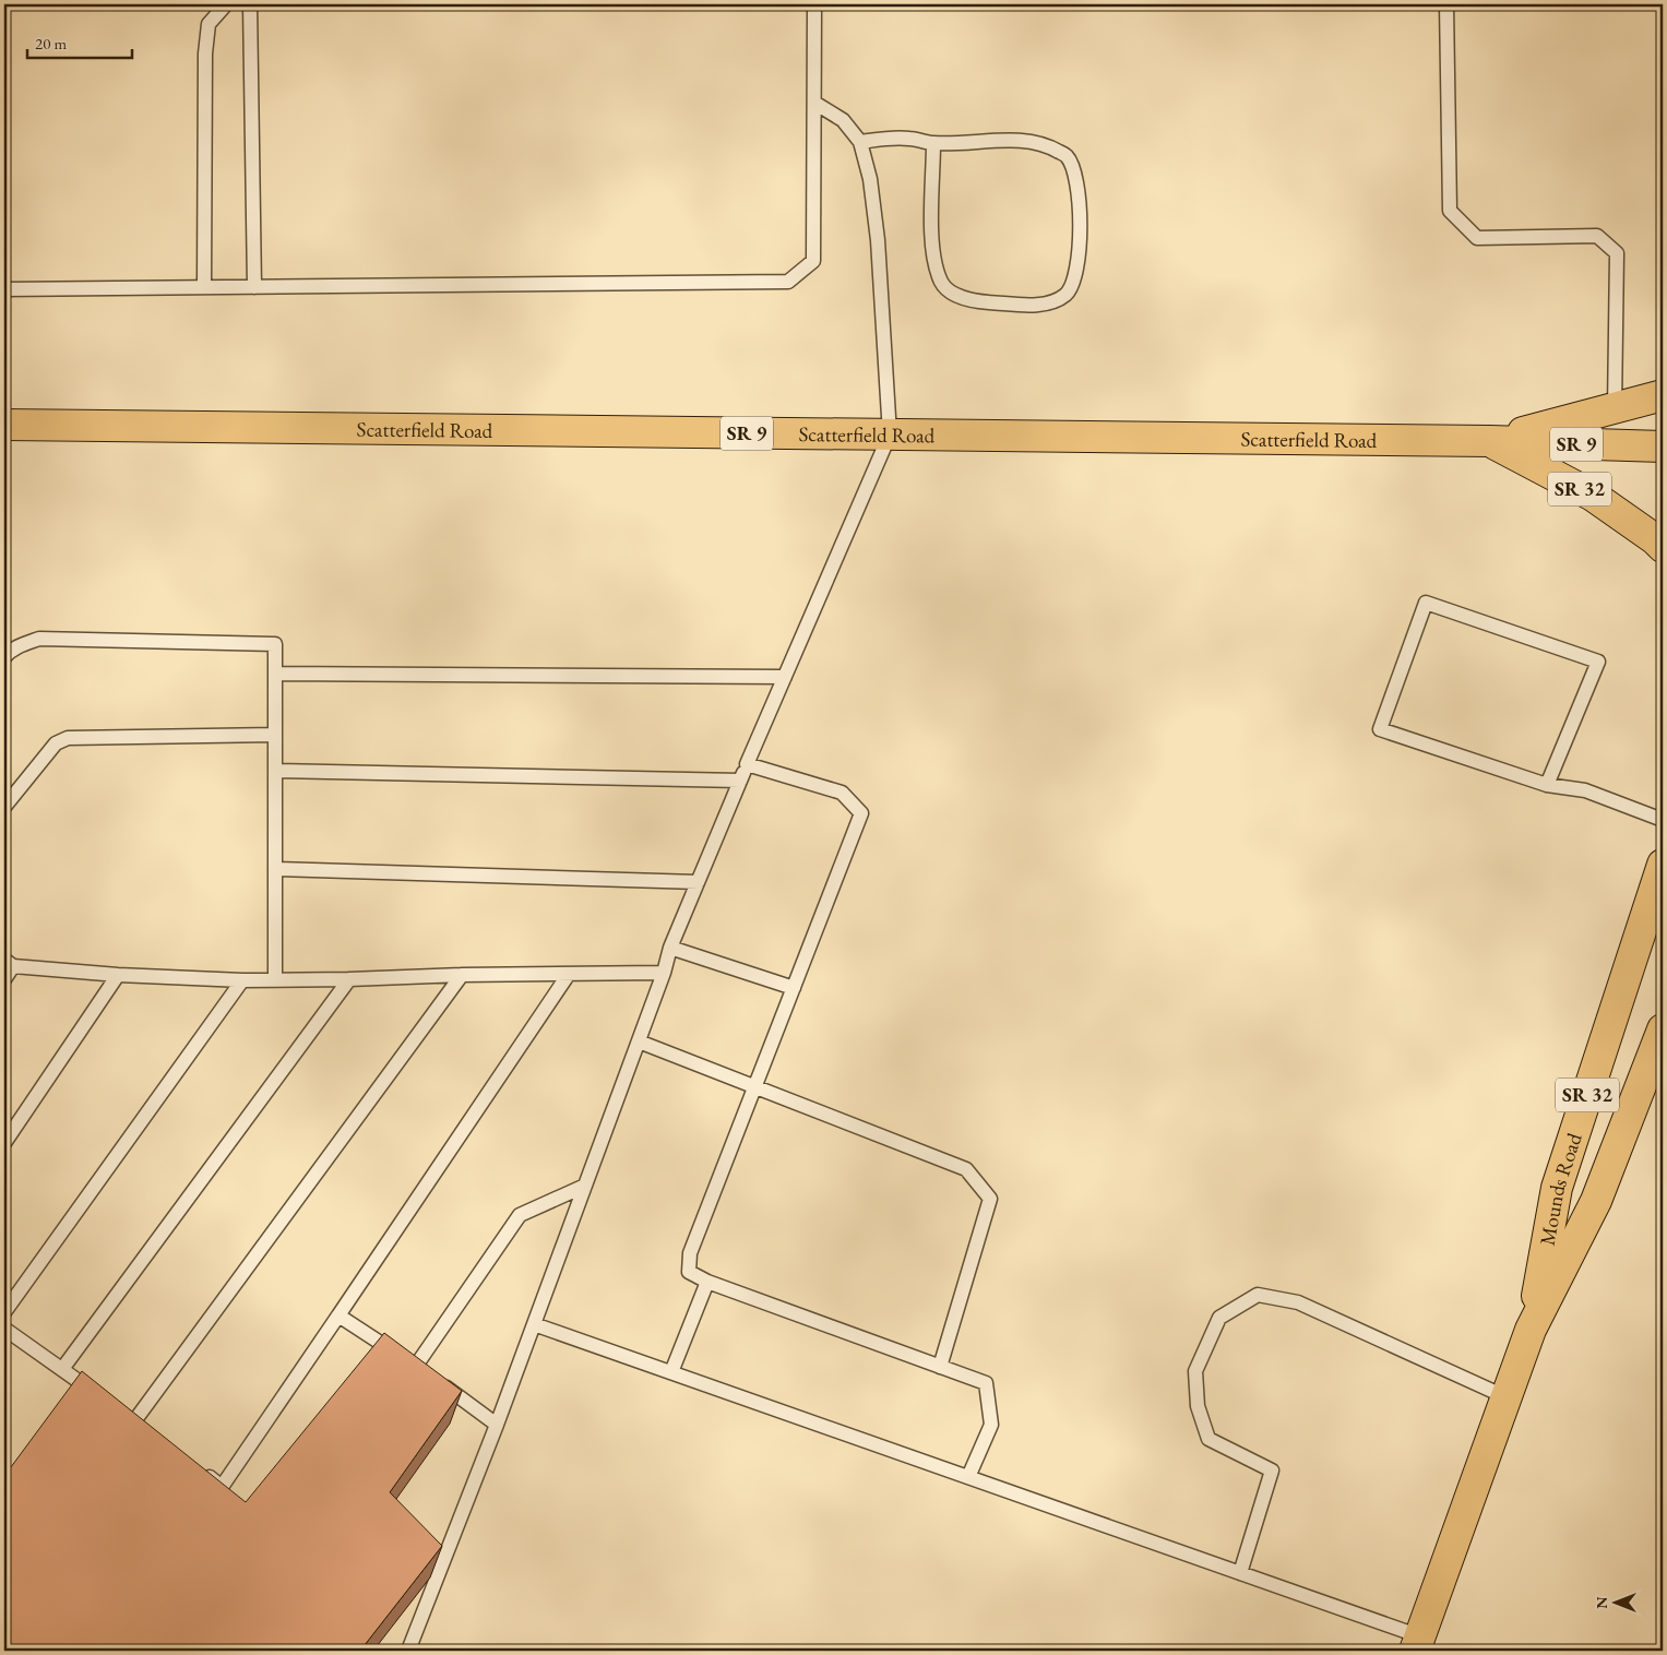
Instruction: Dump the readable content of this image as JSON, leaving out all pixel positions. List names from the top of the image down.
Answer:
{
  "streets": {
    "main road": [
      "Scatterfield Road",
      "SR 9",
      "SR 32",
      "Mounds Road"
    ]
  },
  "crossings": [
    ["Scatterfield Road", "SR 32"]
  ],
  "scale_bar": "20 m",
  "north": "left"
}
